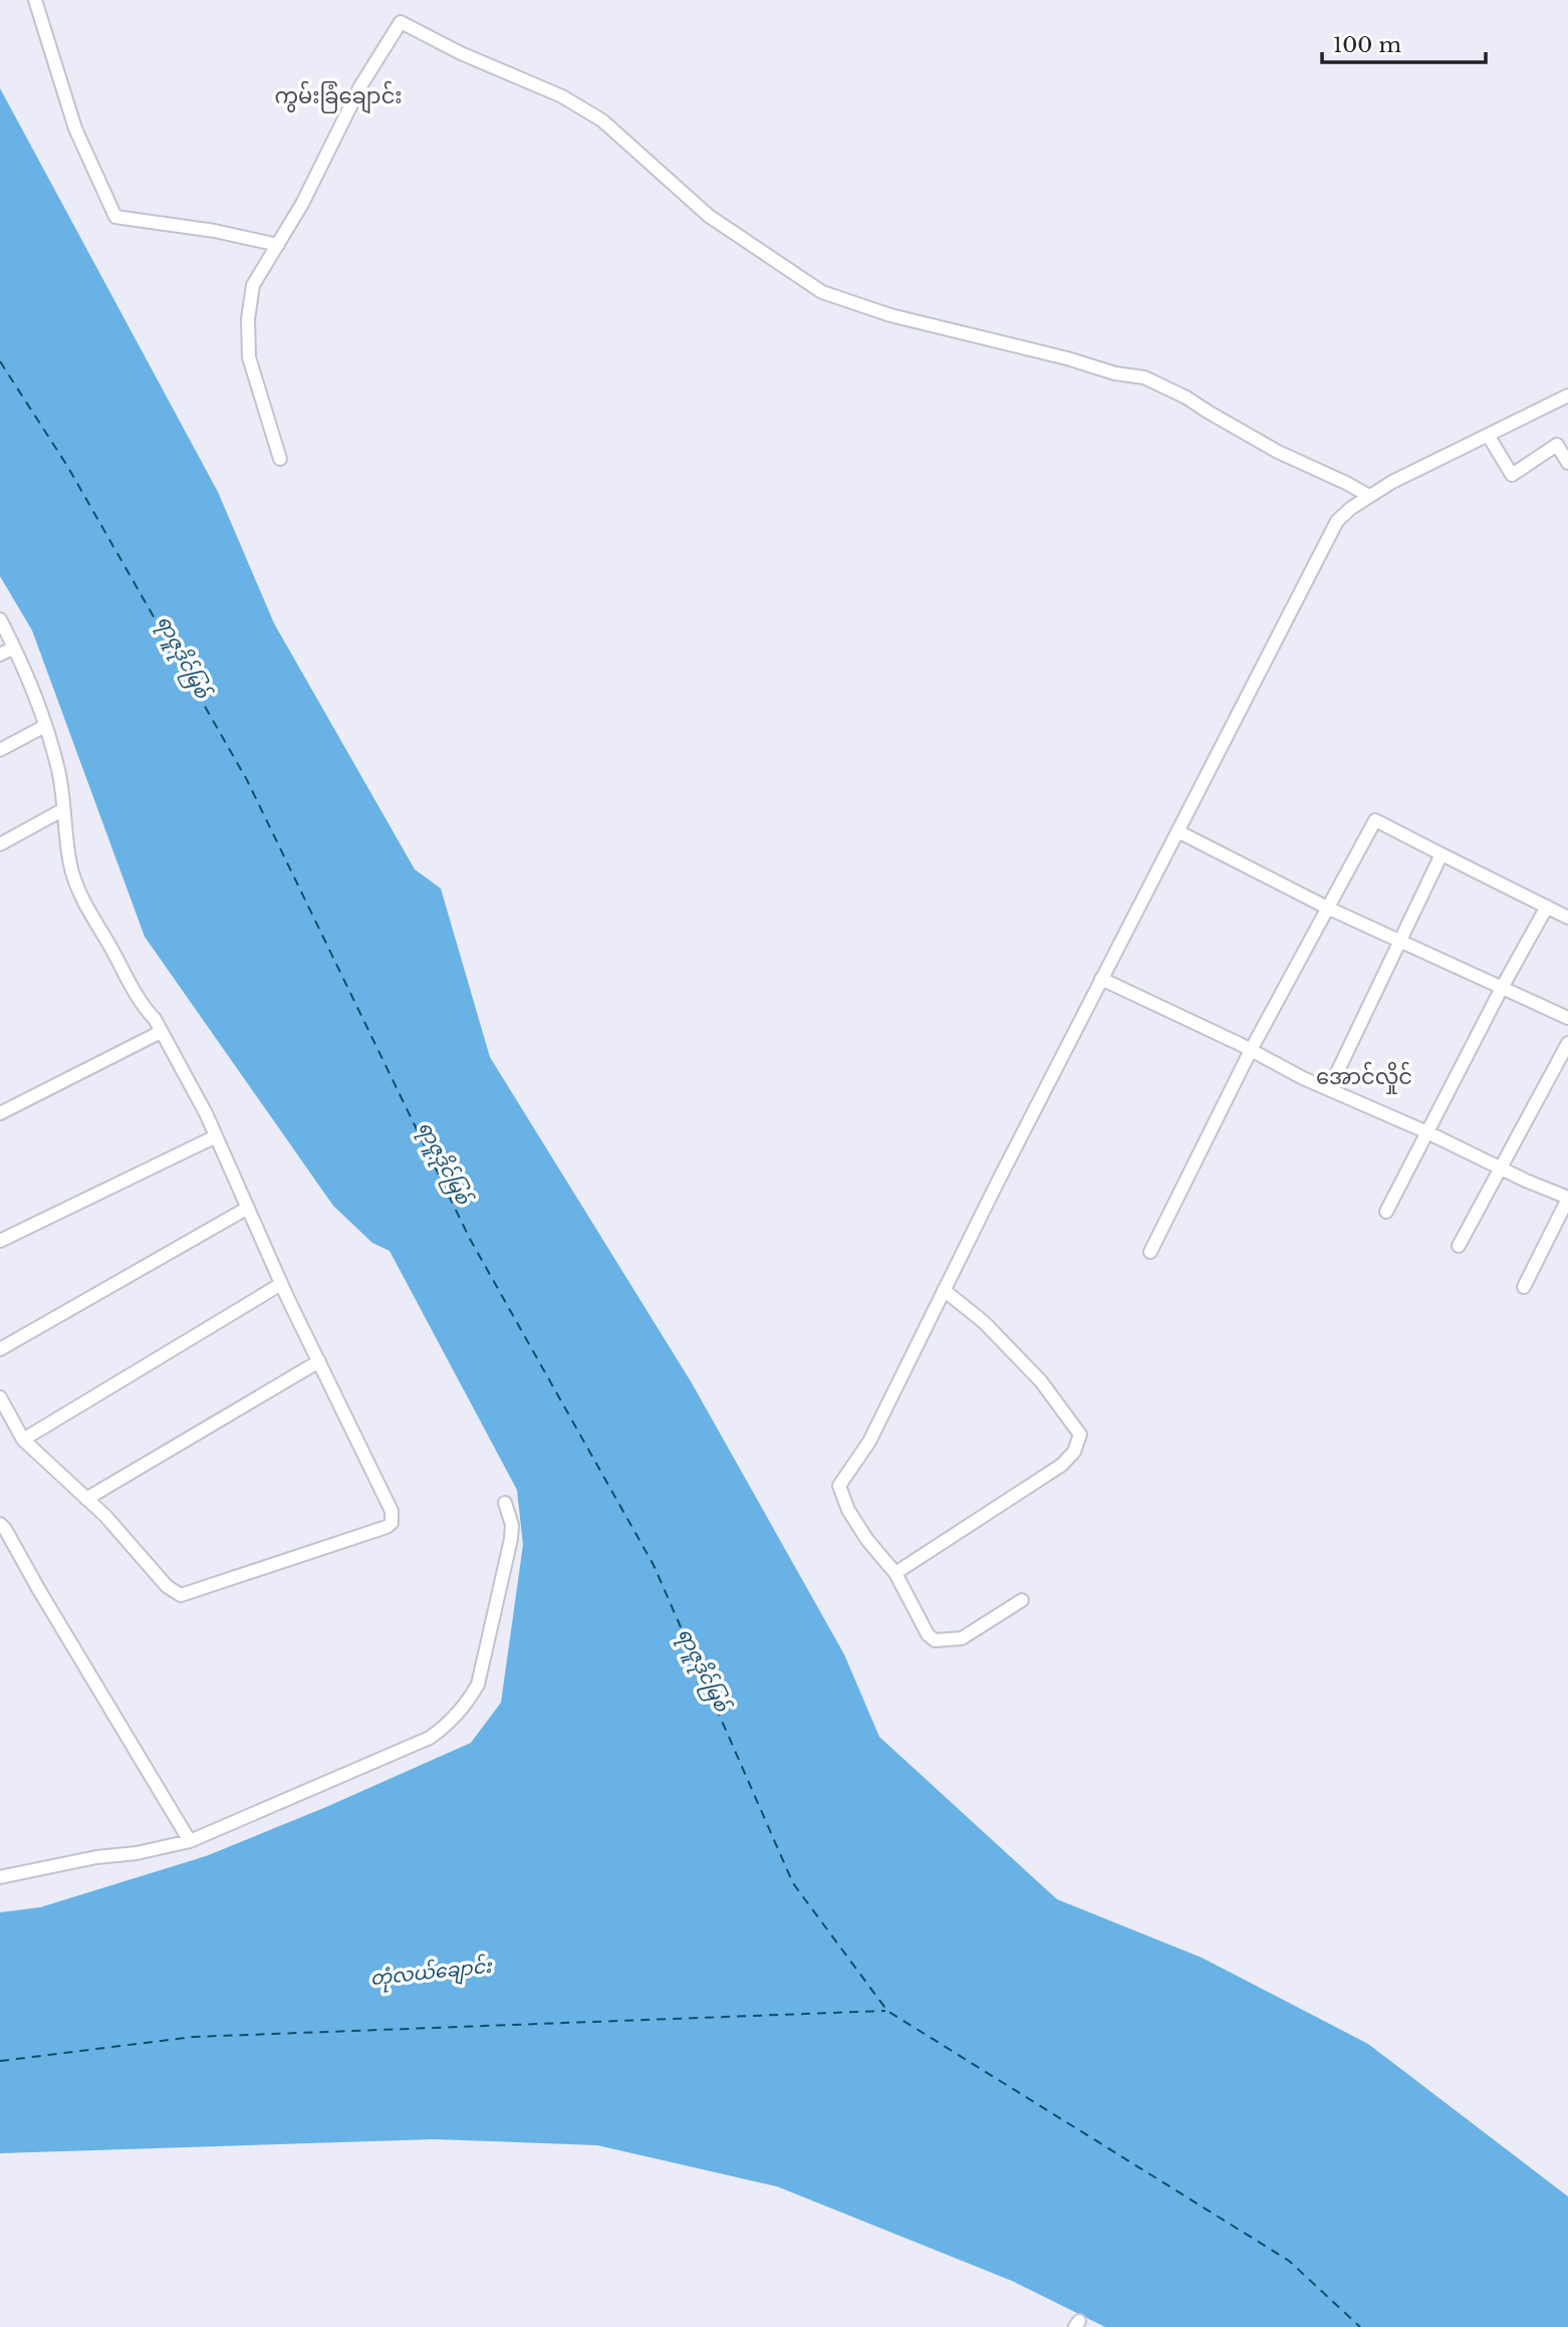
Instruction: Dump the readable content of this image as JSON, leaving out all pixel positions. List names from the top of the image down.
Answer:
{
  "districts": ["ကွမ်းခြံချောင်း", "အောင်လှိုင်"],
  "water": ["ရာဇူဒိုင်မြစ်", "တုံလယ်ချောင်း"],
  "scale_bar": "100 m"
}
